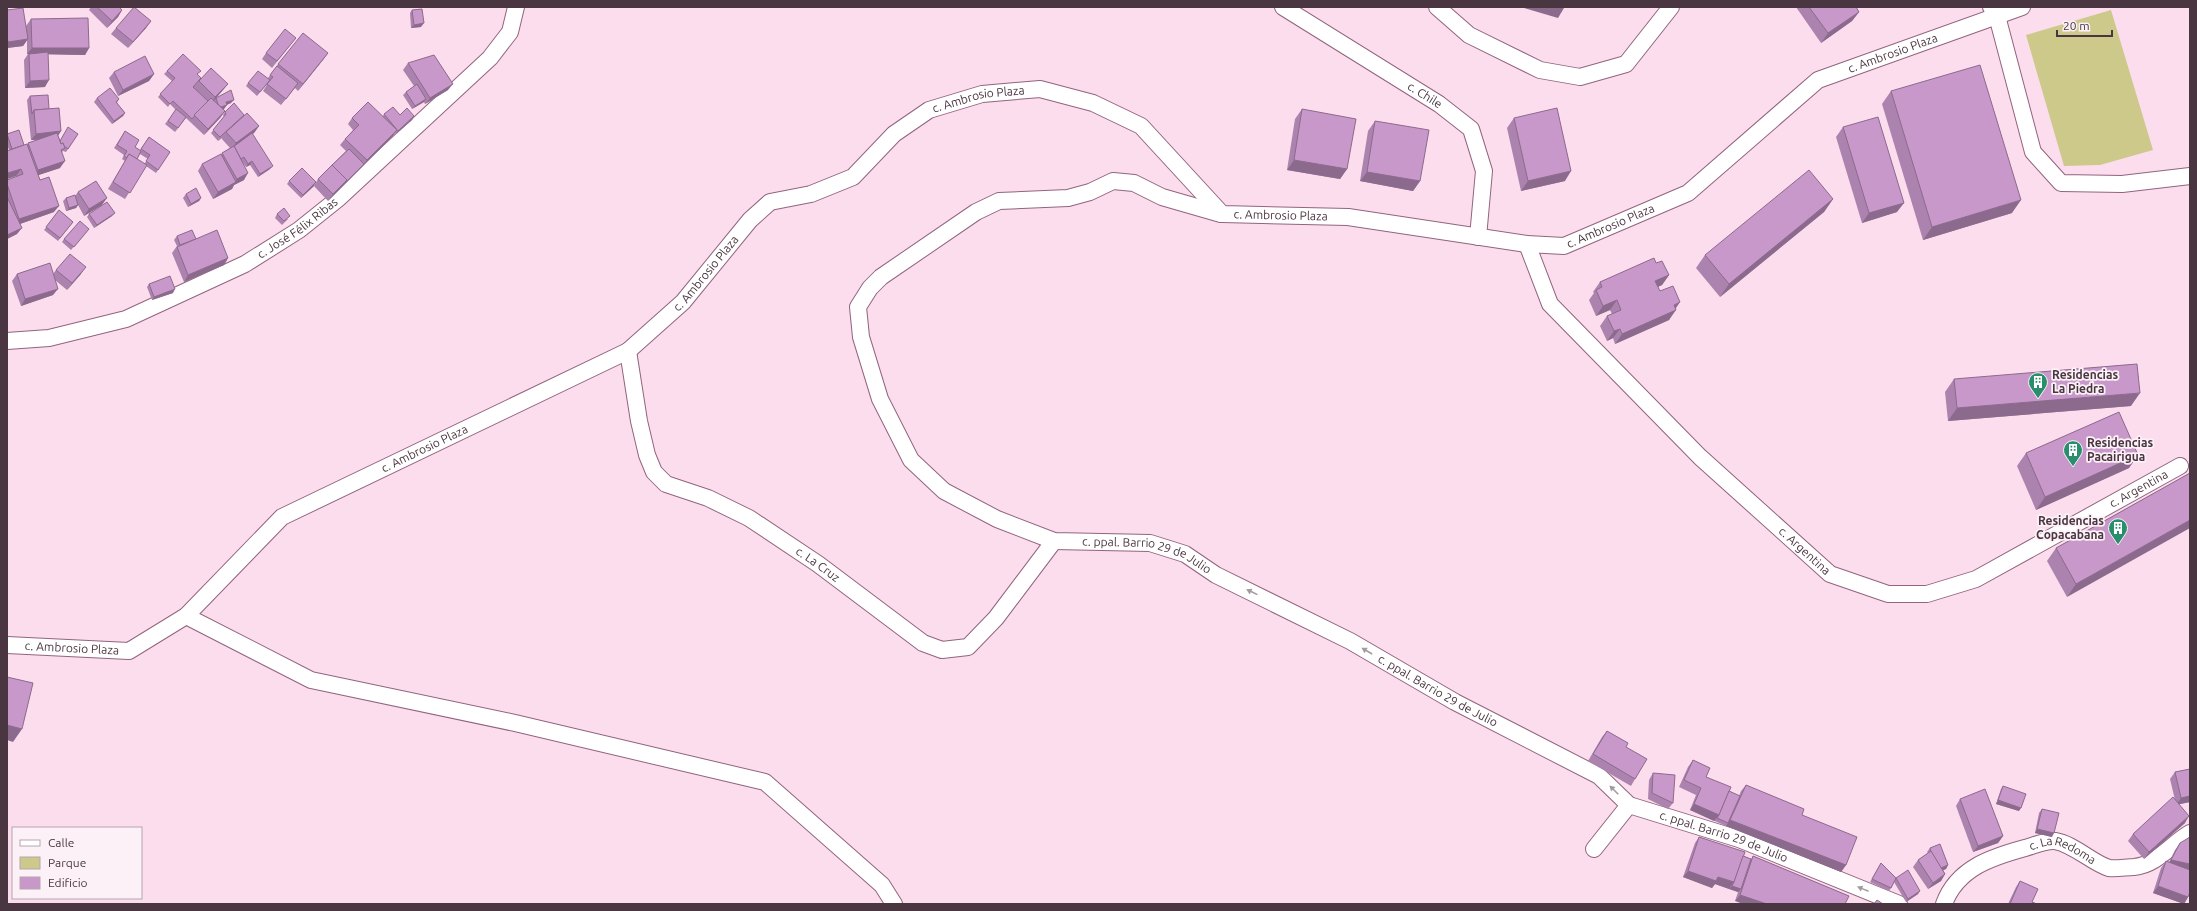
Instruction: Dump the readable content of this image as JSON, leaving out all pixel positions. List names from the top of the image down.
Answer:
{
  "streets": {
    "street": [
      "c. Ambrosio Plaza",
      "c. Chile",
      "c. José Félix Ribas",
      "c. Argentina",
      "c. ppal. Barrio 29 de Julio",
      "c. La Cruz",
      "c. La Redoma"
    ]
  },
  "crossings": [
    ["c. Ambrosio Plaza", "c. Chile"],
    ["c. Ambrosio Plaza", "c. Argentina"],
    ["c. Ambrosio Plaza", "c. ppal. Barrio 29 de Julio"],
    ["c. Ambrosio Plaza", "c. La Cruz"],
    ["c. ppal. Barrio 29 de Julio", "c. La Cruz"]
  ],
  "one_way": ["c. ppal. Barrio 29 de Julio"],
  "places": {
    "building": ["Residencias La Piedra", "Residencias Pacairigua", "Residencias Copacabana"]
  },
  "legend": ["Calle", "Parque", "Edificio"],
  "scale_bar": "20 m"
}
